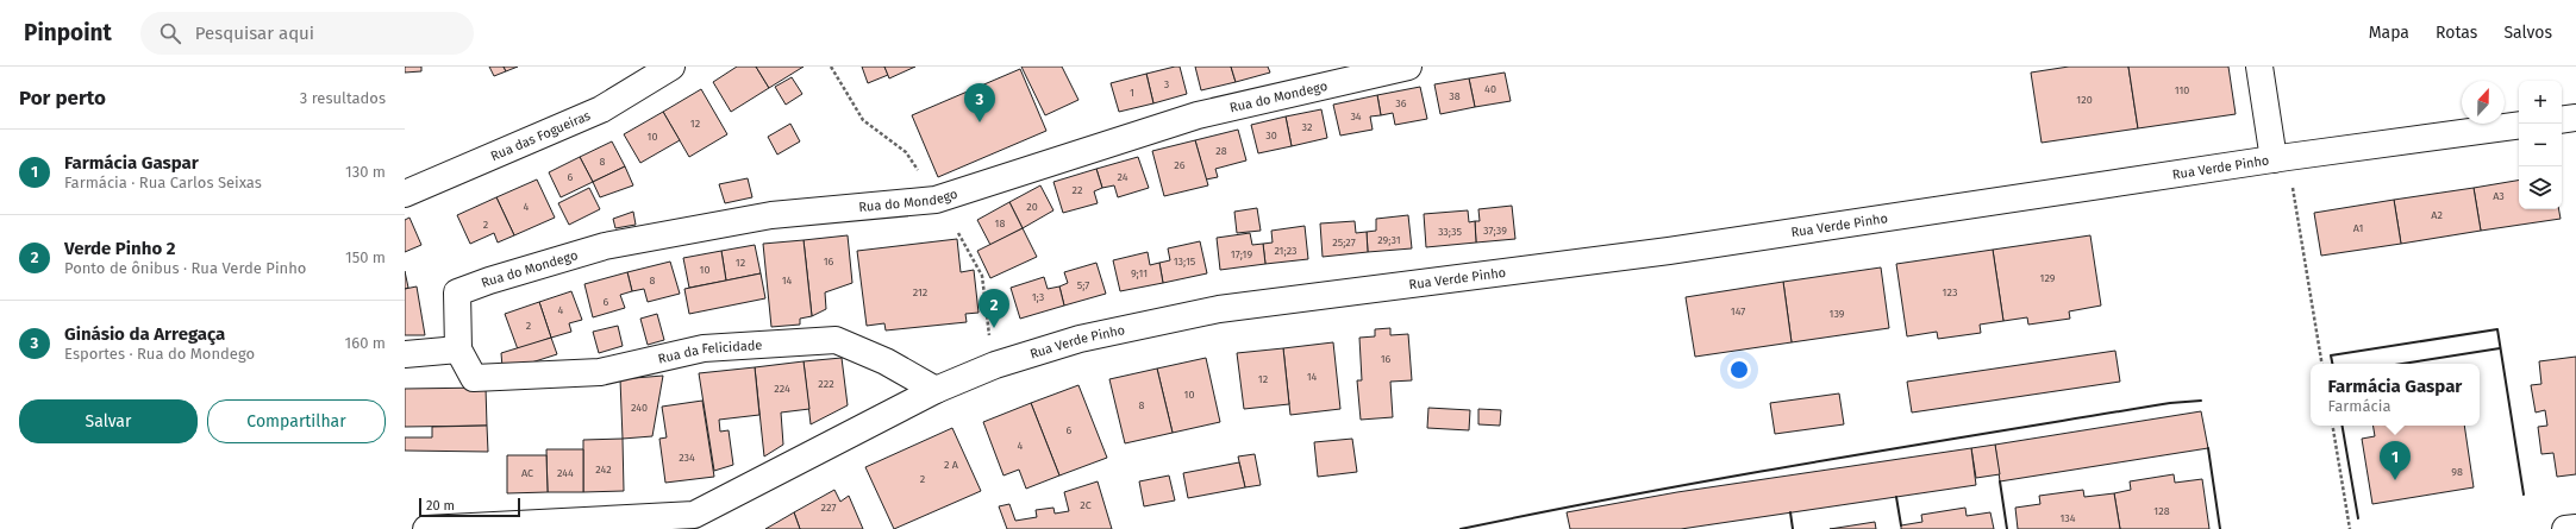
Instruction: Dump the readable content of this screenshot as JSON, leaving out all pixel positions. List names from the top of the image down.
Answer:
{
  "streets": {
    "street": [
      "Rua do Mondego",
      "Rua das Fogueiras",
      "Rua Verde Pinho",
      "Rua da Felicidade"
    ]
  },
  "crossings": [
    ["Rua do Mondego", "Rua da Felicidade"],
    ["Rua Verde Pinho", "Rua da Felicidade"]
  ],
  "house_numbers": [
    "3",
    "40",
    "110",
    "1",
    "38",
    "120",
    "36",
    "34",
    "12",
    "32",
    "30",
    "10",
    "28",
    "8",
    "26",
    "6",
    "24",
    "22",
    "A3",
    "4",
    "20",
    "A2",
    "18",
    "2",
    "A1",
    "37;39",
    "33;35",
    "29;31",
    "25;27",
    "21;23",
    "17;19",
    "16",
    "13;15",
    "12",
    "10",
    "9;11",
    "129",
    "8",
    "14",
    "5;7",
    "212",
    "123",
    "1;3",
    "6",
    "4",
    "147",
    "139",
    "2",
    "16",
    "14",
    "12",
    "222",
    "224",
    "10",
    "8",
    "240",
    "6",
    "4",
    "234",
    "2 A",
    "242",
    "98",
    "AC",
    "244",
    "2",
    "2C",
    "227",
    "128",
    "134"
  ],
  "scale_bar": "20 m",
  "north": "top",
  "page": {
    "header": "Pinpoint",
    "search": "Pesquisar aqui",
    "nav": ["Mapa", "Rotas", "Salvos"],
    "heading": ["Por perto", "3 resultados"],
    "map_buttons": ["+", "−"],
    "pins": ["3", "2", "1"],
    "list": [
      {
        "mark": "1",
        "name": "Farmácia Gaspar",
        "note": "Farmácia · Rua Carlos Seixas",
        "value": "130 m"
      },
      {
        "mark": "2",
        "name": "Verde Pinho 2",
        "note": "Ponto de ônibus · Rua Verde Pinho",
        "value": "150 m"
      },
      {
        "mark": "3",
        "name": "Ginásio da Arregaça",
        "note": "Esportes · Rua do Mondego",
        "value": "160 m"
      }
    ],
    "popup": ["Farmácia Gaspar", "Farmácia"],
    "buttons": ["Salvar", "Compartilhar"],
    "scale": "20 m"
  }
}
